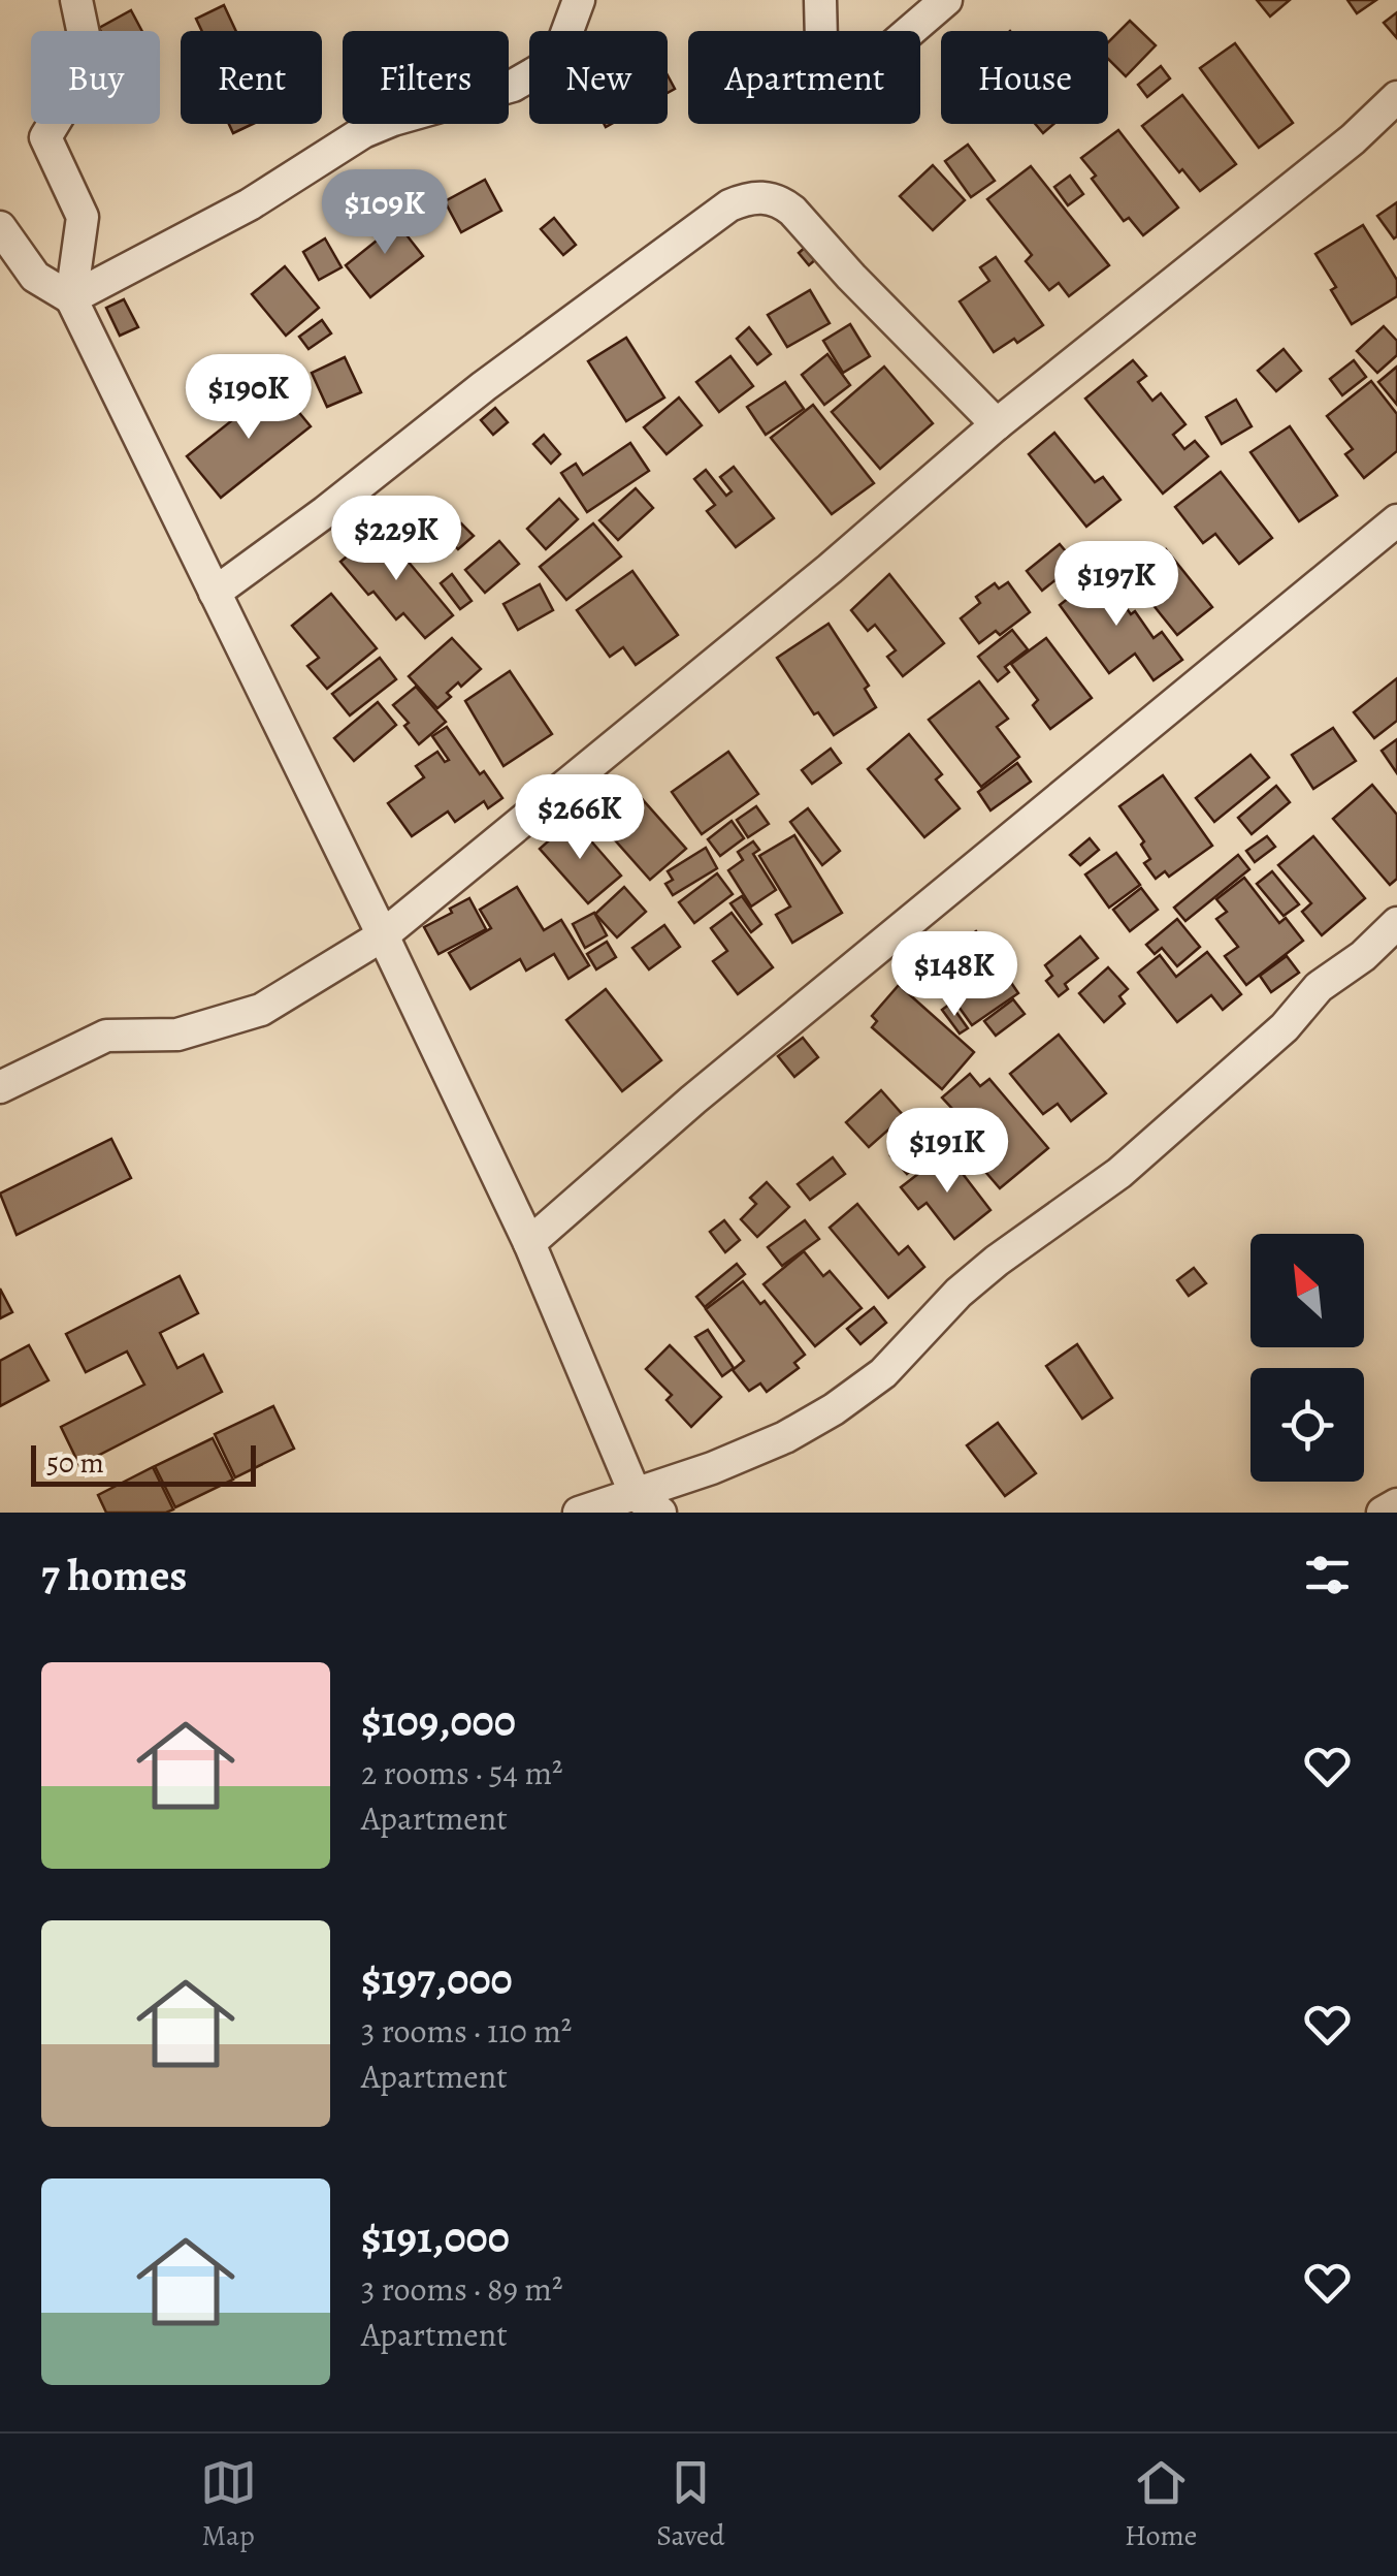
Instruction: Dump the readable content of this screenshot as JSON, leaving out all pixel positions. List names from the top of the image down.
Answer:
{
  "scale_bar": "50 m",
  "north": "top left",
  "page": {
    "chip": [
      "Buy",
      "Rent",
      "Filters",
      "New",
      "Apartment",
      "House"
    ],
    "price": [
      "$109K",
      "$190K",
      "$229K",
      "$197K",
      "$266K",
      "$148K",
      "$191K"
    ],
    "scale": "50 m",
    "heading": "7 homes",
    "list": [
      {
        "name": "$109,000",
        "note": "2 rooms · 54 m² · Apartment"
      },
      {
        "name": "$197,000",
        "note": "3 rooms · 110 m² · Apartment"
      },
      {
        "name": "$191,000",
        "note": "3 rooms · 89 m² · Apartment"
      }
    ],
    "tabs": ["Map", "Saved", "Home"]
  }
}
